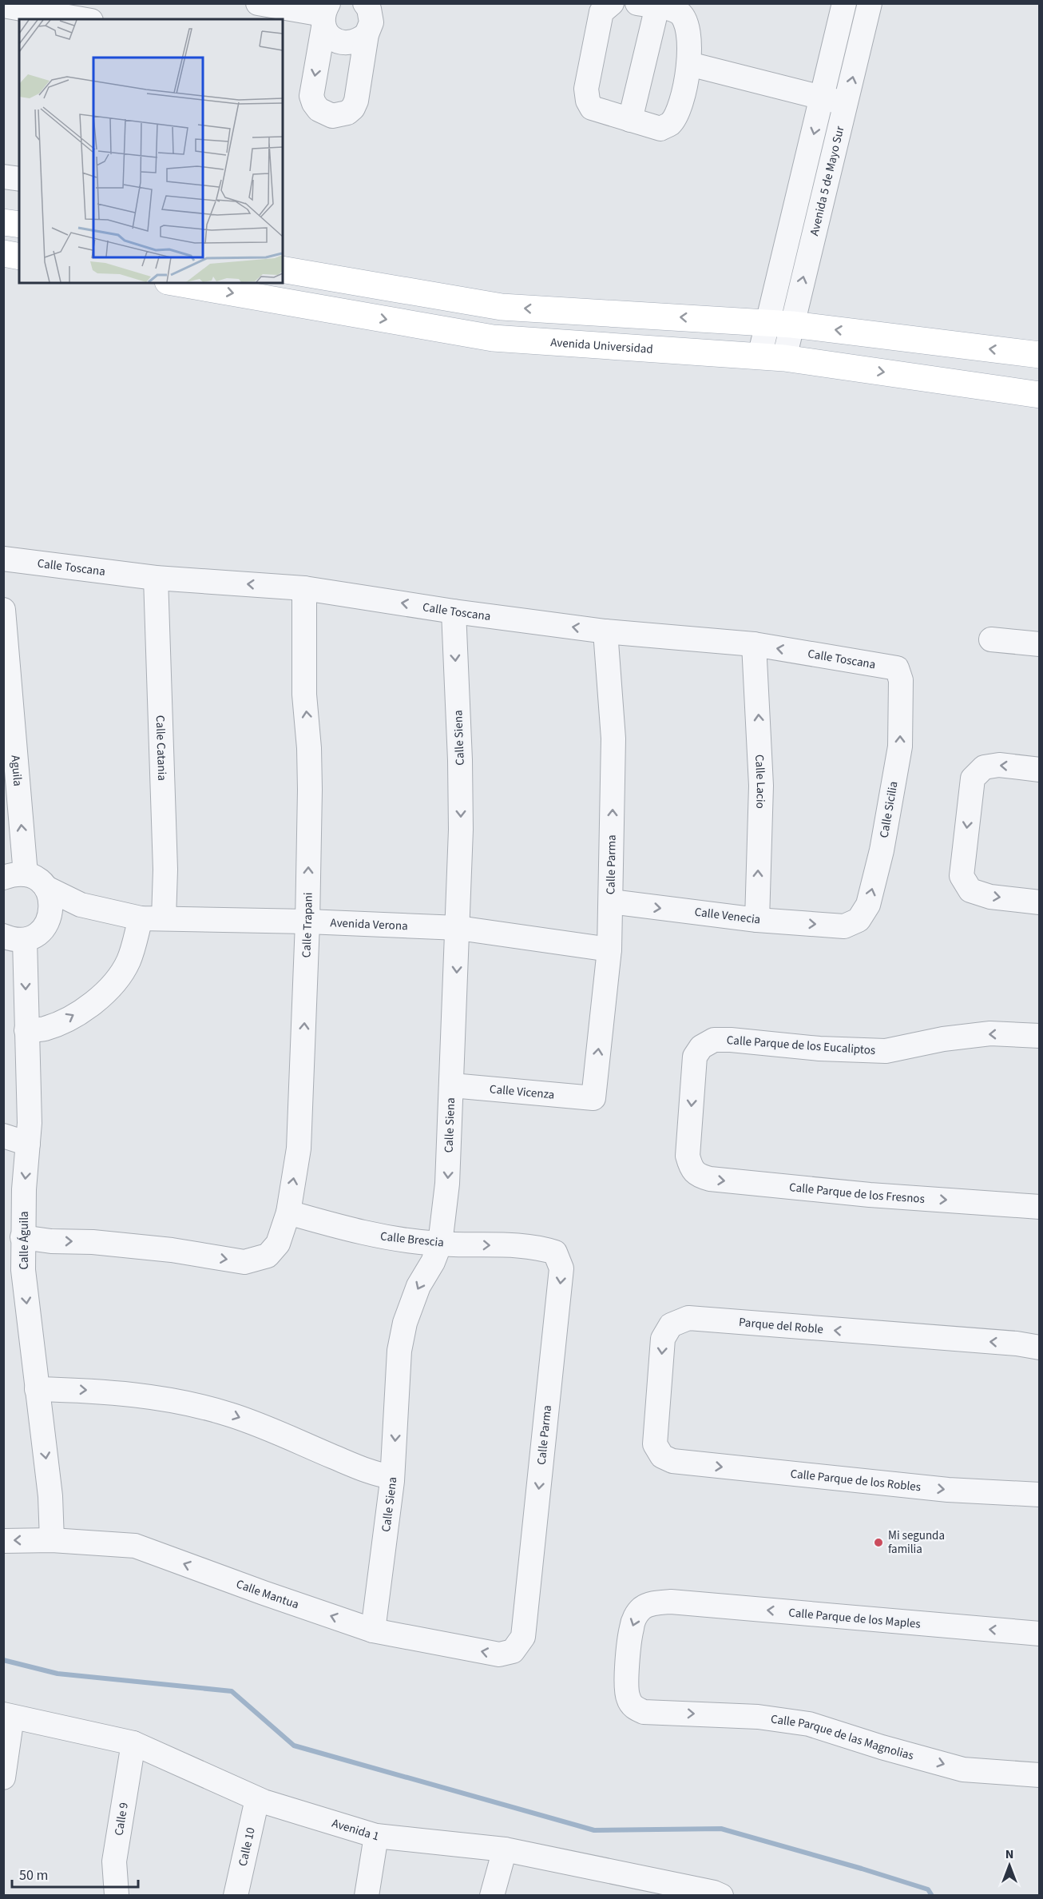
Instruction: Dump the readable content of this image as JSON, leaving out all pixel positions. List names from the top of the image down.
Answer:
{
  "streets": {
    "main road": ["Avenida Universidad"],
    "street": [
      "Avenida 5 de Mayo Sur",
      "Calle Toscana",
      "Calle Siena",
      "Calle Catania",
      "Aguila",
      "Calle Lacio",
      "Calle Sicilia",
      "Calle Parma",
      "Calle Venecia",
      "Avenida Verona",
      "Calle Trapani",
      "Calle Parque de los Eucaliptos",
      "Calle Vicenza",
      "Calle Parque de los Fresnos",
      "Calle Brescia",
      "Calle Águila",
      "Parque del Roble",
      "Calle Parque de los Robles",
      "Calle Mantua",
      "Calle Parque de los Maples",
      "Calle Parque de las Magnolias",
      "Calle 9",
      "Avenida 1",
      "Calle 10"
    ]
  },
  "crossings": [
    ["Avenida 5 de Mayo Sur", "Avenida Universidad"],
    ["Calle Toscana", "Calle Siena"],
    ["Calle Toscana", "Calle Catania"],
    ["Calle Toscana", "Calle Lacio"],
    ["Calle Toscana", "Calle Sicilia"],
    ["Calle Toscana", "Calle Parma"],
    ["Calle Toscana", "Calle Trapani"],
    ["Calle Siena", "Avenida Verona"],
    ["Calle Siena", "Calle Vicenza"],
    ["Calle Siena", "Calle Brescia"],
    ["Calle Siena", "Calle Mantua"],
    ["Calle Catania", "Avenida Verona"],
    ["Calle Catania", "Calle Águila"],
    ["Aguila", "Avenida Verona"],
    ["Calle Lacio", "Calle Venecia"],
    ["Calle Sicilia", "Calle Venecia"],
    ["Calle Parma", "Calle Venecia"],
    ["Calle Parma", "Avenida Verona"],
    ["Calle Parma", "Calle Vicenza"],
    ["Calle Parma", "Calle Brescia"],
    ["Calle Parma", "Calle Mantua"],
    ["Avenida Verona", "Calle Trapani"],
    ["Calle Trapani", "Calle Brescia"],
    ["Calle Trapani", "Calle Águila"],
    ["Calle Parque de los Eucaliptos", "Calle Parque de los Fresnos"],
    ["Calle Águila", "Calle Mantua"],
    ["Parque del Roble", "Calle Parque de los Robles"],
    ["Calle Parque de los Maples", "Calle Parque de las Magnolias"],
    ["Calle 9", "Avenida 1"],
    ["Avenida 1", "Calle 10"]
  ],
  "one_way": [
    "Calle Toscana",
    "Calle Siena",
    "Aguila",
    "Calle Lacio",
    "Calle Sicilia",
    "Calle Venecia",
    "Calle Parque de los Eucaliptos",
    "Calle Parque de los Fresnos",
    "Calle Brescia",
    "Calle Águila",
    "Calle Parque de los Robles",
    "Calle Parque de las Magnolias"
  ],
  "places": ["Mi segunda familia"],
  "scale_bar": "50 m",
  "north": "top"
}
